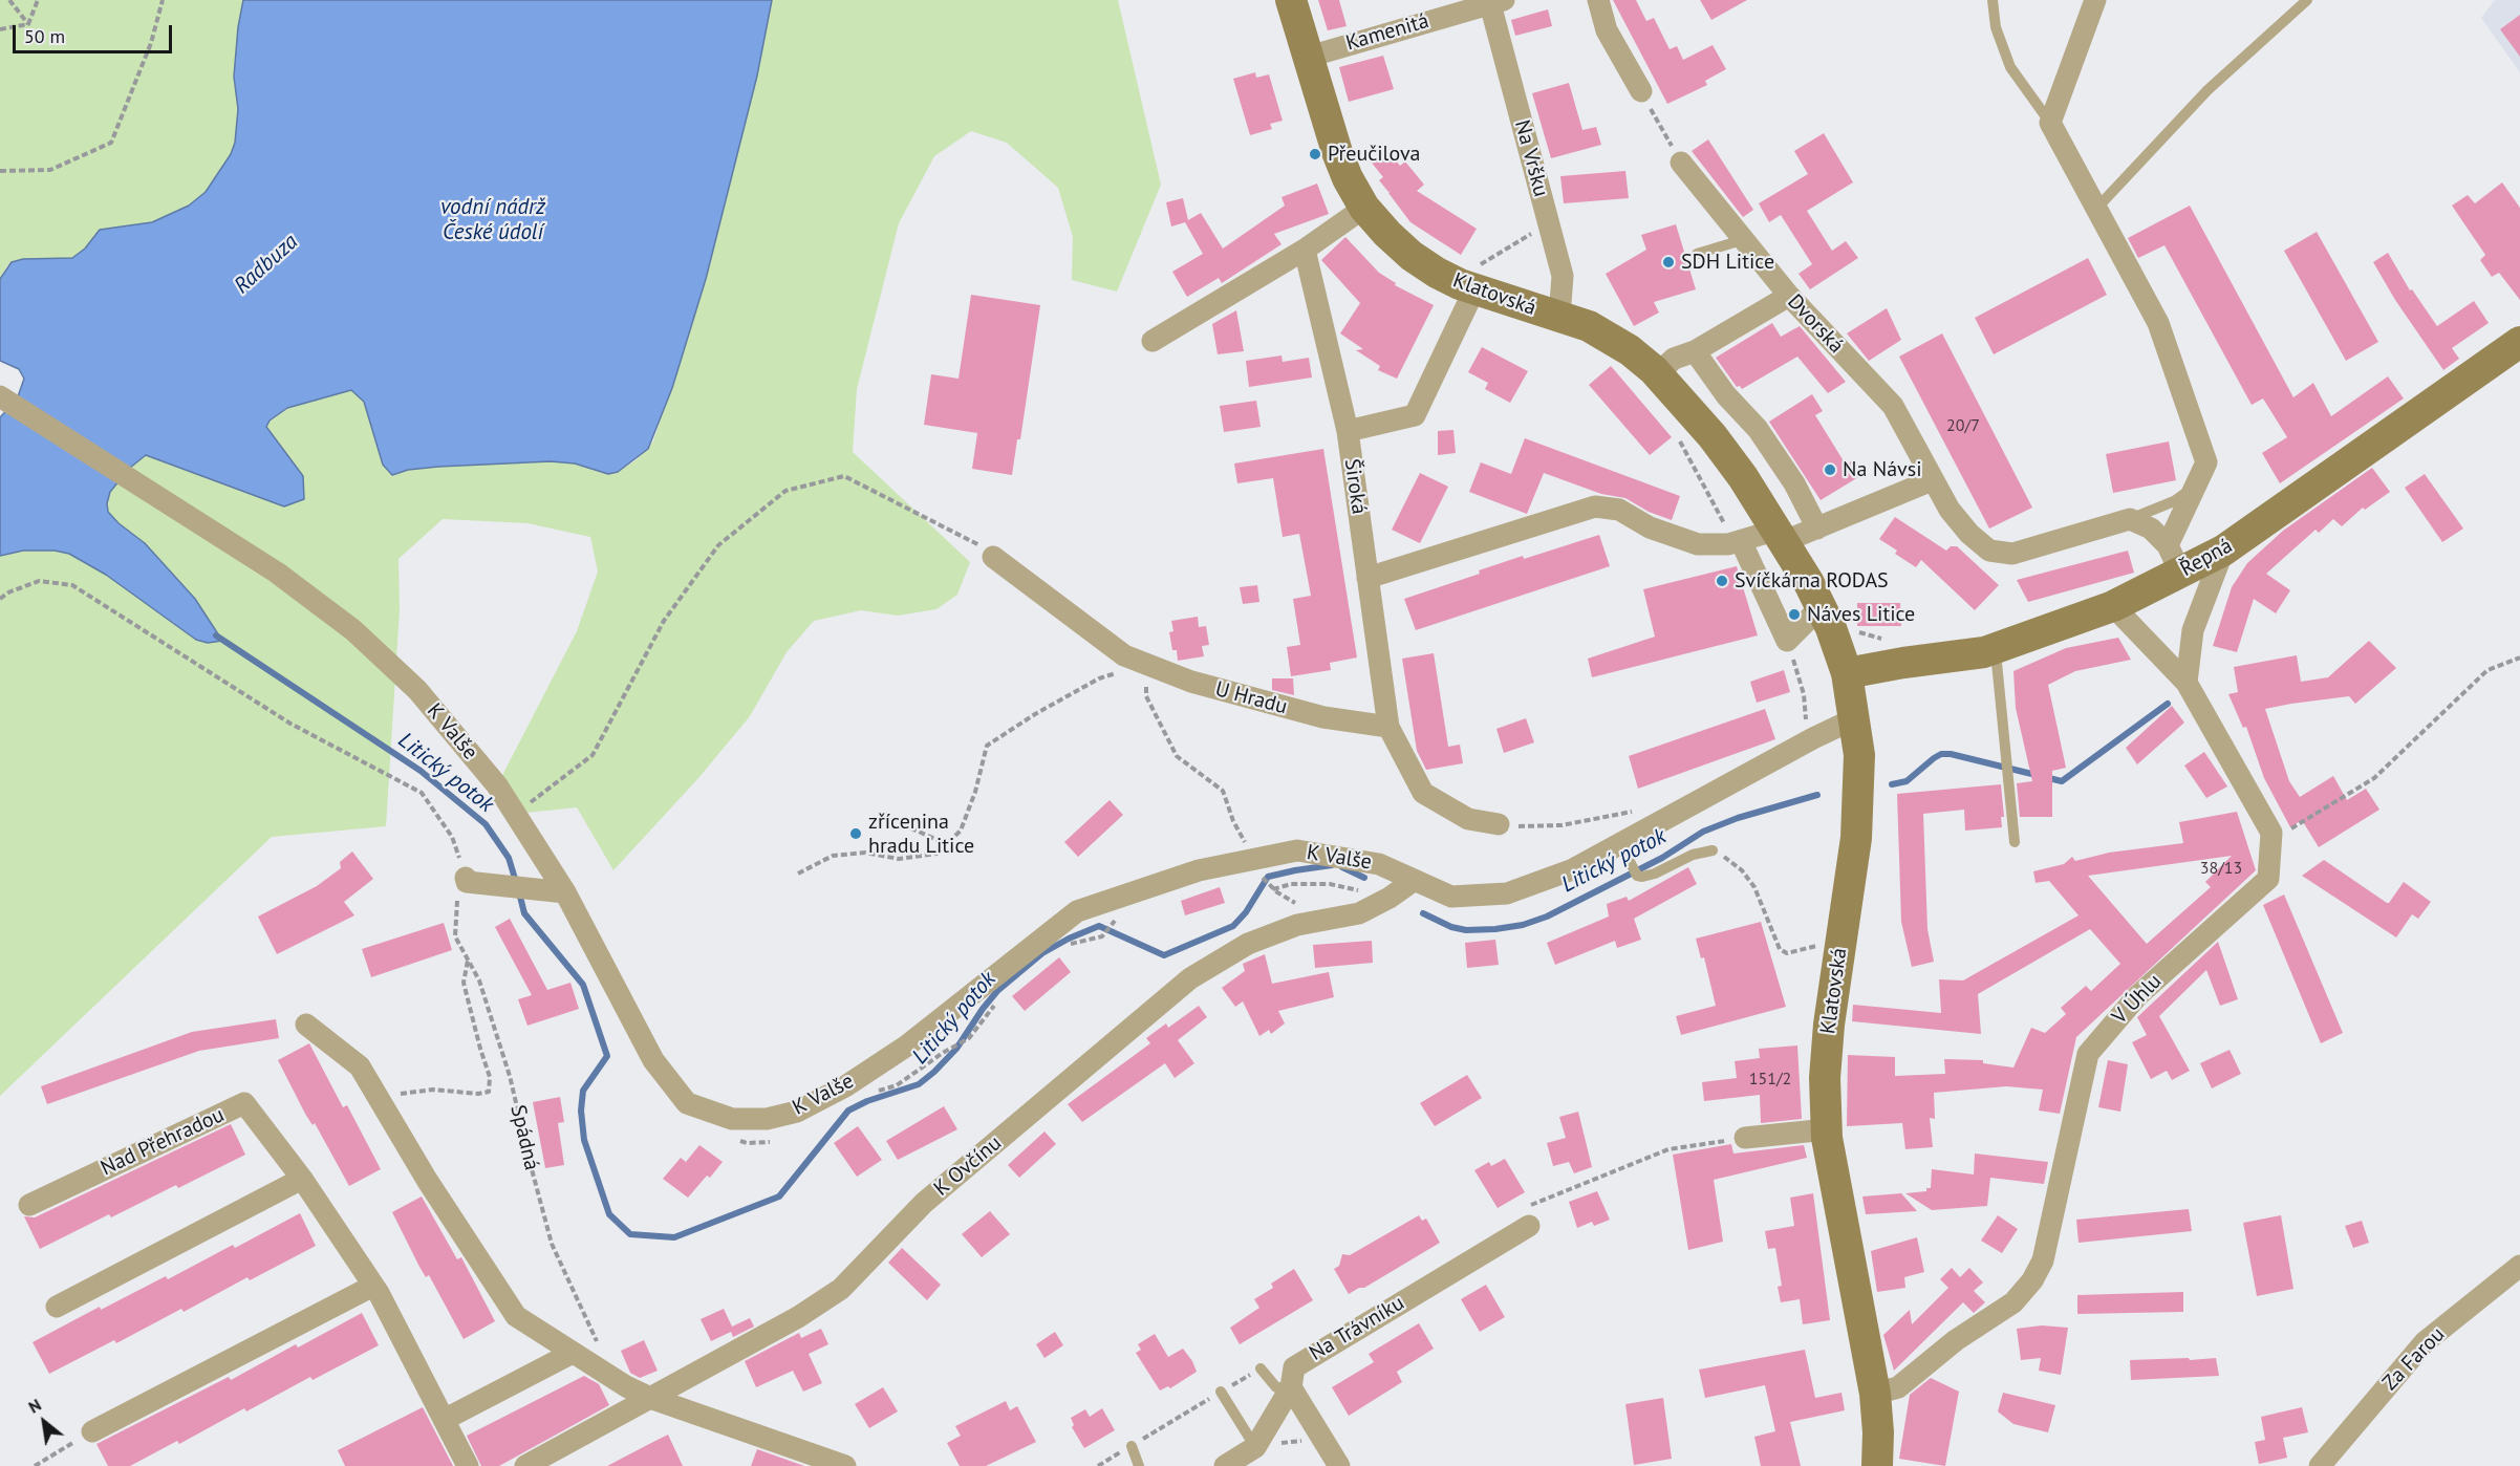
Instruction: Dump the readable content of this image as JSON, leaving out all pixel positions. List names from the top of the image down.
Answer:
{
  "streets": {
    "main road": ["Klatovská", "Řepná"],
    "street": [
      "Kamenitá",
      "Na Vršku",
      "Dvorská",
      "Široká",
      "U Hradu",
      "K Valše",
      "V Úhlu",
      "Nad Přehradou",
      "K Ovčínu",
      "Na Trávníku",
      "Za Farou"
    ],
    "path": ["Spádná"]
  },
  "crossings": [
    ["Kamenitá", "Na Vršku"],
    ["Kamenitá", "Klatovská"],
    ["Na Vršku", "Klatovská"],
    ["Klatovská", "Řepná"],
    ["Klatovská", "K Valše"],
    ["Klatovská", "V Úhlu"],
    ["Široká", "U Hradu"],
    ["K Valše", "K Ovčínu"]
  ],
  "water": ["vodní nádrž České údolí", "Radbuza", "Litický potok"],
  "places": [
    "Přeučilova",
    "SDH Litice",
    "Na Návsi",
    "Svíčkárna RODAS",
    "Náves Litice",
    "zřícenina hradu Litice"
  ],
  "house_numbers": ["20/7", "38/13", "151/2"],
  "scale_bar": "50 m",
  "north": "top left"
}
